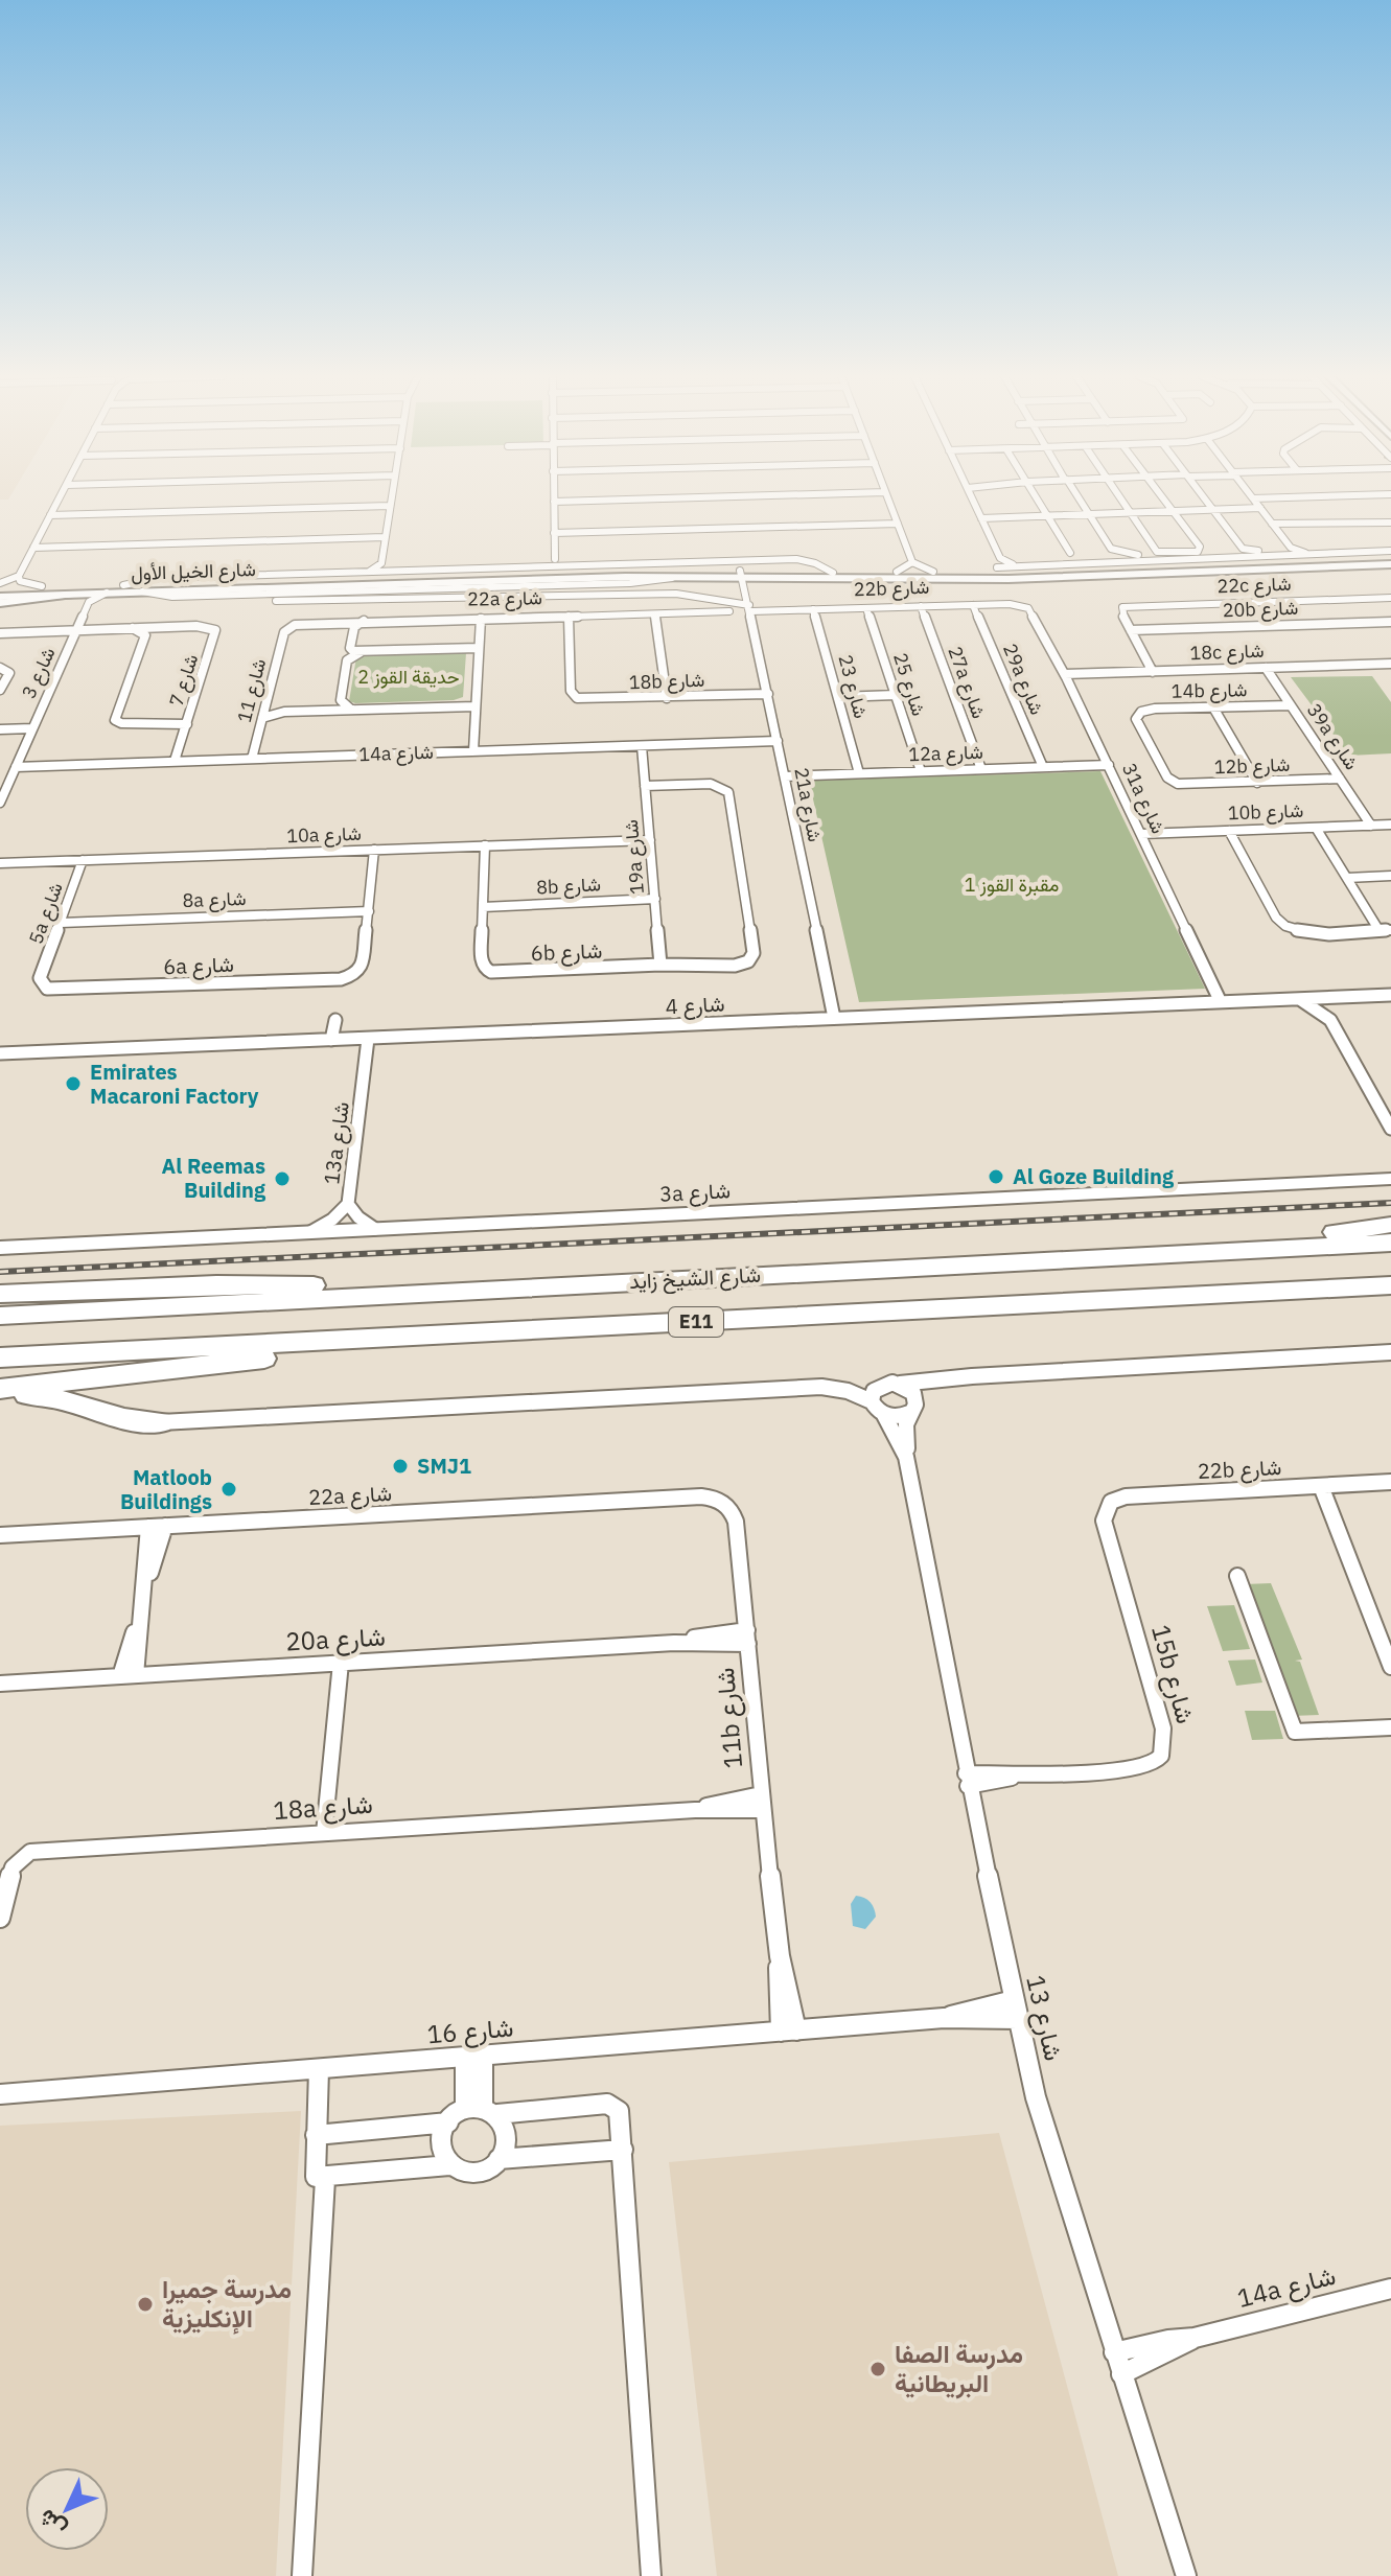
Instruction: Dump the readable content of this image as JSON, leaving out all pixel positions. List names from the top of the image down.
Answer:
{
  "streets": {
    "highway": ["شارع الشيخ زايد", "E11"],
    "main road": ["شارع الخيل الأول"],
    "street": [
      "22c شارع",
      "22b شارع",
      "22a شارع",
      "20b شارع",
      "18c شارع",
      "شارع 3",
      "29a شارع",
      "شارع 7",
      "18b شارع",
      "27a شارع",
      "شارع 25",
      "شارع 23",
      "شارع 11",
      "14b شارع",
      "39a شارع",
      "14a شارع",
      "12a شارع",
      "12b شارع",
      "31a شارع",
      "21a شارع",
      "10b شارع",
      "10a شارع",
      "19a شارع",
      "8b شارع",
      "8a شارع",
      "5a شارع",
      "6b شارع",
      "6a شارع",
      "شارع 4",
      "13a شارع",
      "3a شارع",
      "20a شارع",
      "15b شارع",
      "11b شارع",
      "18a شارع",
      "شارع 13",
      "شارع 16"
    ]
  },
  "crossings": [
    ["شارع الخيل الأول", "22b شارع"],
    ["شارع الخيل الأول", "21a شارع"],
    ["22c شارع", "20b شارع"],
    ["22b شارع", "29a شارع"],
    ["22b شارع", "27a شارع"],
    ["22b شارع", "شارع 25"],
    ["22b شارع", "شارع 23"],
    ["22b شارع", "31a شارع"],
    ["22b شارع", "21a شارع"],
    ["22b شارع", "15b شارع"],
    ["22a شارع", "18b شارع"],
    ["22a شارع", "شارع 11"],
    ["22a شارع", "11b شارع"],
    ["18c شارع", "39a شارع"],
    ["18c شارع", "31a شارع"],
    ["شارع 3", "شارع 7"],
    ["شارع 3", "14a شارع"],
    ["29a شارع", "12a شارع"],
    ["شارع 7", "14a شارع"],
    ["18b شارع", "21a شارع"],
    ["27a شارع", "12a شارع"],
    ["شارع 25", "12a شارع"],
    ["شارع 23", "12a شارع"],
    ["شارع 11", "14a شارع"],
    ["14b شارع", "39a شارع"],
    ["14b شارع", "12b شارع"],
    ["39a شارع", "12b شارع"],
    ["39a شارع", "10b شارع"],
    ["14a شارع", "21a شارع"],
    ["14a شارع", "19a شارع"],
    ["14a شارع", "شارع 13"],
    ["12a شارع", "31a شارع"],
    ["12a شارع", "21a شارع"],
    ["31a شارع", "10b شارع"],
    ["31a شارع", "شارع 4"],
    ["21a شارع", "شارع 4"],
    ["10a شارع", "19a شارع"],
    ["10a شارع", "5a شارع"],
    ["19a شارع", "8b شارع"],
    ["19a شارع", "6b شارع"],
    ["8b شارع", "6b شارع"],
    ["8a شارع", "5a شارع"],
    ["8a شارع", "6a شارع"],
    ["5a شارع", "6a شارع"],
    ["شارع 4", "13a شارع"],
    ["13a شارع", "3a شارع"],
    ["20a شارع", "11b شارع"],
    ["15b شارع", "شارع 13"],
    ["11b شارع", "18a شارع"],
    ["11b شارع", "شارع 16"],
    ["شارع 13", "شارع 16"]
  ],
  "parks": ["حديقة القوز 2", "مقبرة القوز 1"],
  "places": [
    "Emirates Macaroni Factory",
    "Al Goze Building",
    "Al Reemas Building",
    "SMJ1",
    "Matloob Buildings",
    "مدرسة جميرا الإنكليزية",
    "مدرسة الصفا البريطانية"
  ],
  "north": "bottom left"
}
